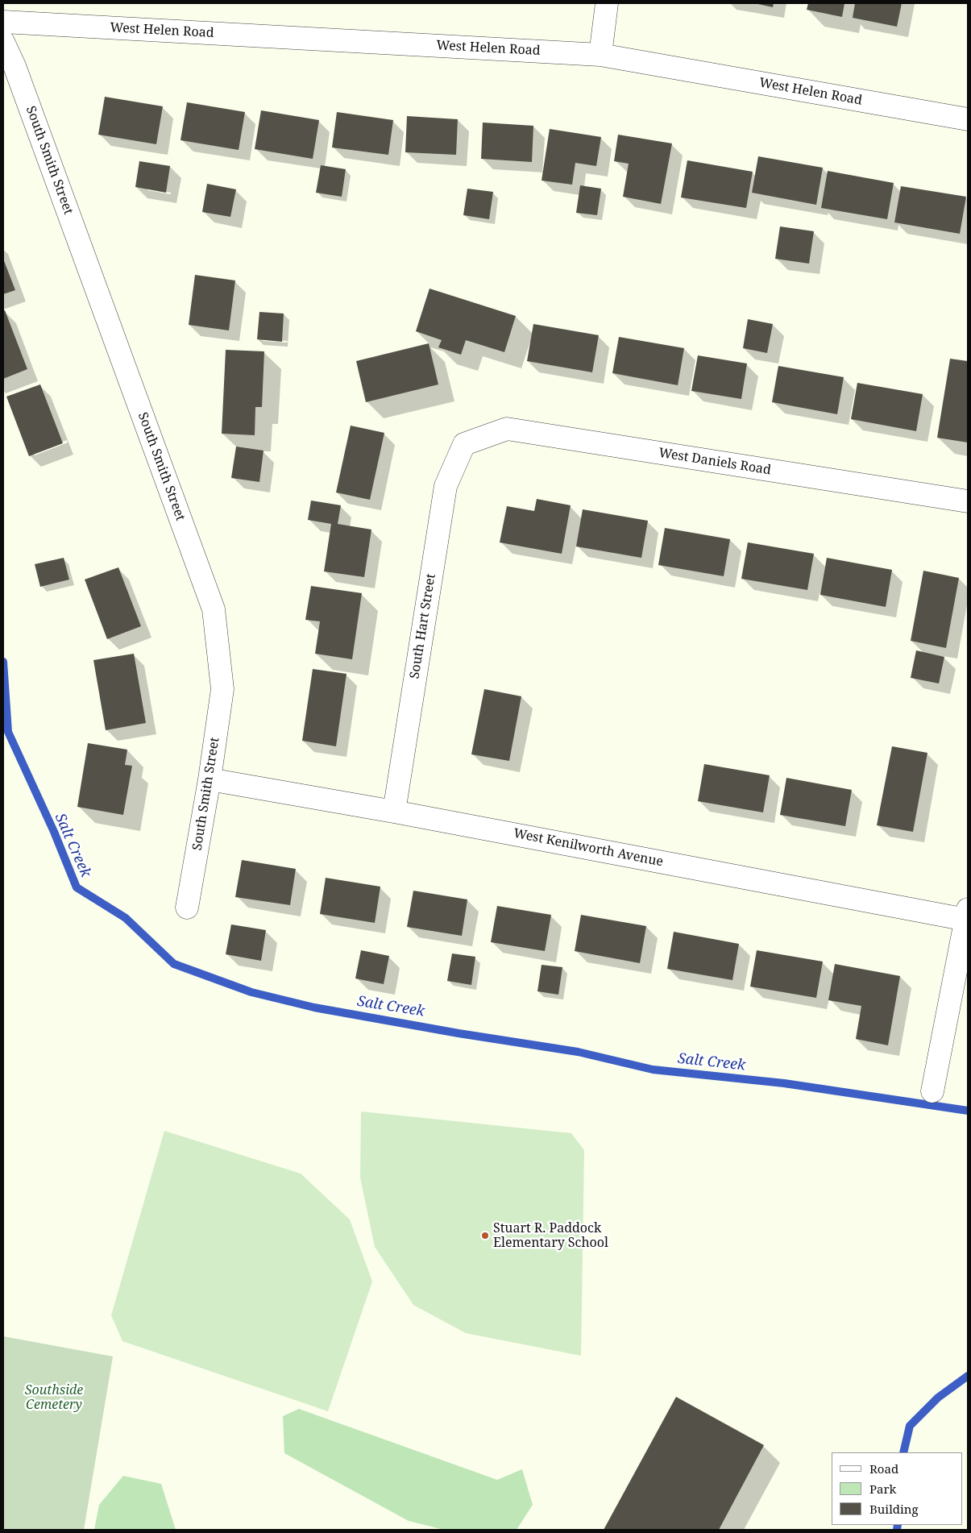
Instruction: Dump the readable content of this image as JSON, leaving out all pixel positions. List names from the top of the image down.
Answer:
{
  "streets": {
    "street": [
      "West Helen Road",
      "South Smith Street",
      "West Daniels Road",
      "South Hart Street",
      "West Kenilworth Avenue"
    ]
  },
  "crossings": [
    ["South Smith Street", "West Kenilworth Avenue"],
    ["West Daniels Road", "South Hart Street"],
    ["South Hart Street", "West Kenilworth Avenue"]
  ],
  "water": ["Salt Creek"],
  "parks": ["Southside Cemetery"],
  "places": ["Stuart R. Paddock Elementary School"],
  "legend": ["Road", "Park", "Building"]
}
